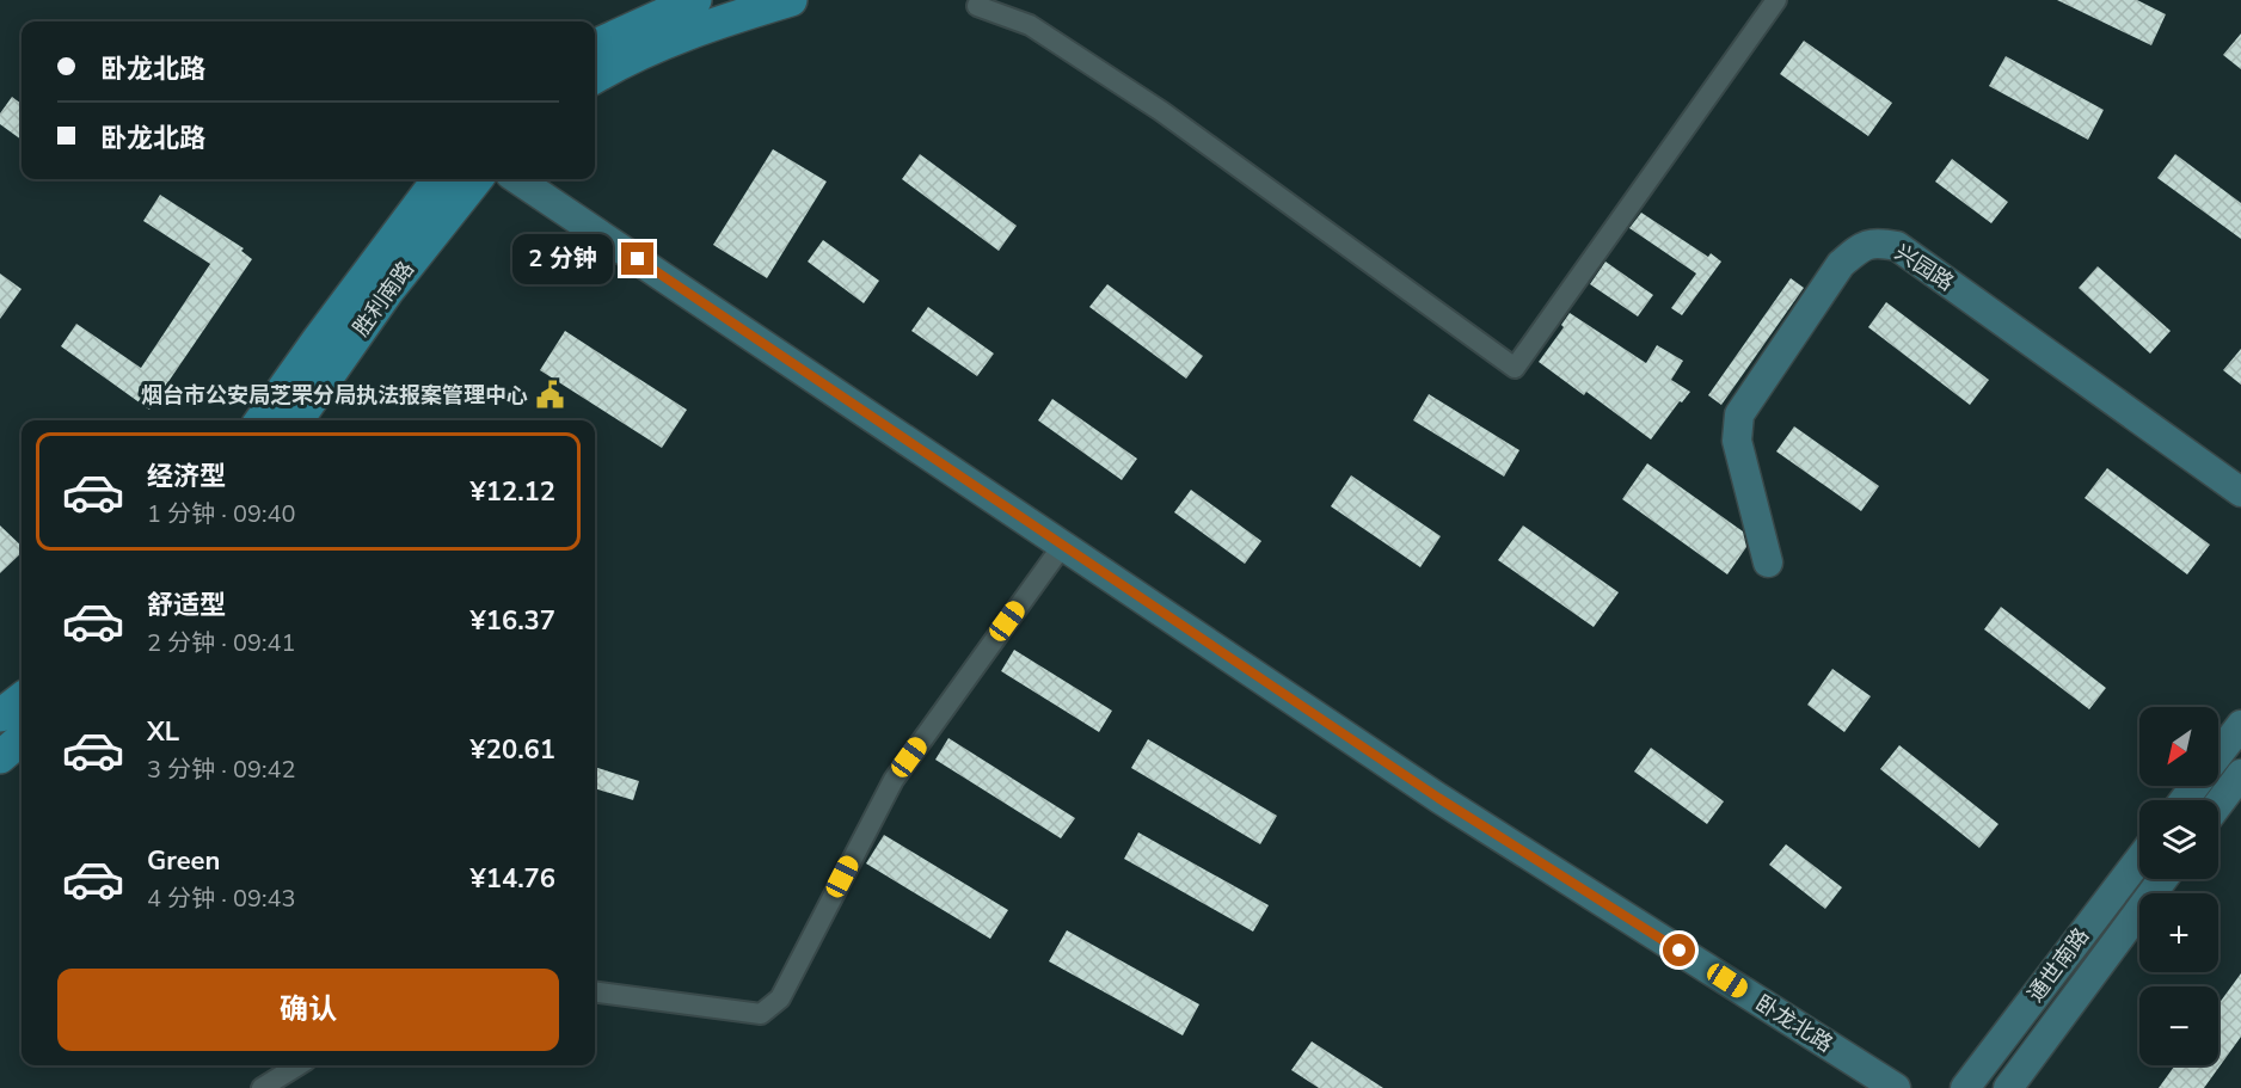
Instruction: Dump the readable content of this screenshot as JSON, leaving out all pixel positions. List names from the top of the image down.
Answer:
{
  "streets": {
    "main road": ["胜利南路"],
    "street": ["兴园路", "通世南路", "卧龙北路"]
  },
  "places": {
    "public building": ["烟台市公安局芝罘分局执法报案管理中心"]
  },
  "north": "bottom left",
  "page": {
    "banner": ["卧龙北路", "卧龙北路"],
    "bubble": "2 分钟",
    "list": [
      {
        "name": "经济型",
        "note": "1 分钟 · 09:40",
        "value": "¥12.12"
      },
      {
        "name": "舒适型",
        "note": "2 分钟 · 09:41",
        "value": "¥16.37"
      },
      {
        "name": "XL",
        "note": "3 分钟 · 09:42",
        "value": "¥20.61"
      },
      {
        "name": "Green",
        "note": "4 分钟 · 09:43",
        "value": "¥14.76"
      }
    ],
    "map_buttons": ["+", "−"],
    "buttons": "确认"
  }
}
